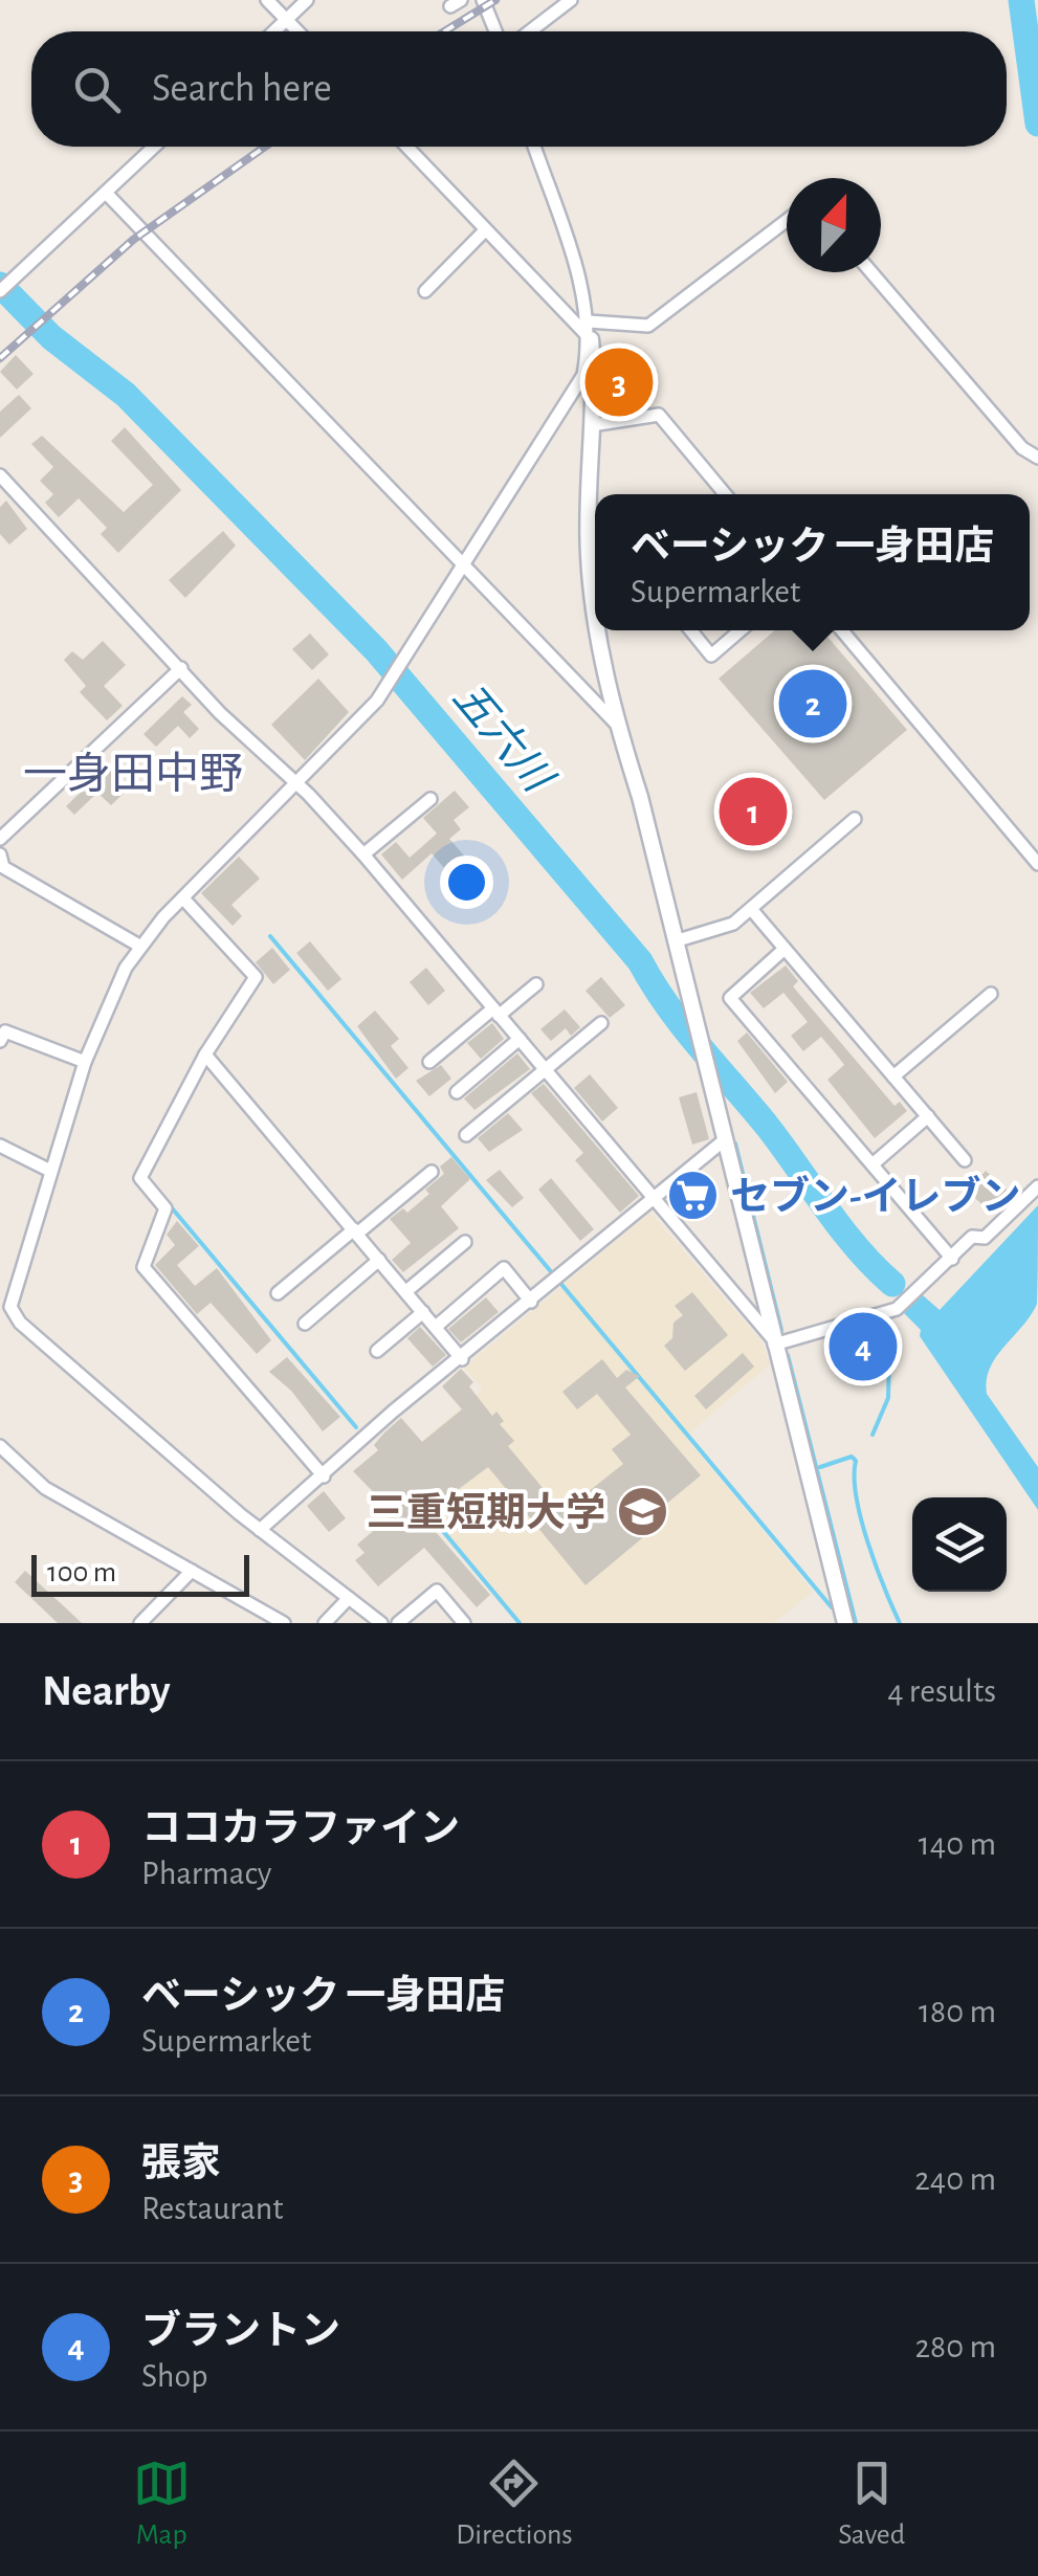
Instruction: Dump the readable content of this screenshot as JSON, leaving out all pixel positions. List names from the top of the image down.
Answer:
{
  "districts": ["一身田中野"],
  "water": ["五六川"],
  "places": {
    "supermarket": ["セブン-イレブン"],
    "school or university": ["三重短期大学"]
  },
  "scale_bar": "100 m",
  "north": "top",
  "page": {
    "search": "Search here",
    "pins": [
      "3",
      "2",
      "1",
      "4"
    ],
    "popup": ["ベーシック 一身田店", "Supermarket"],
    "scale": "100 m",
    "heading": ["Nearby", "4 results"],
    "list": [
      {
        "mark": "1",
        "name": "ココカラファイン",
        "note": "Pharmacy",
        "value": "140 m"
      },
      {
        "mark": "2",
        "name": "ベーシック 一身田店",
        "note": "Supermarket",
        "value": "180 m"
      },
      {
        "mark": "3",
        "name": "張家",
        "note": "Restaurant",
        "value": "240 m"
      },
      {
        "mark": "4",
        "name": "ブラントン",
        "note": "Shop",
        "value": "280 m"
      }
    ],
    "nav": ["Map", "Directions", "Saved"]
  }
}
